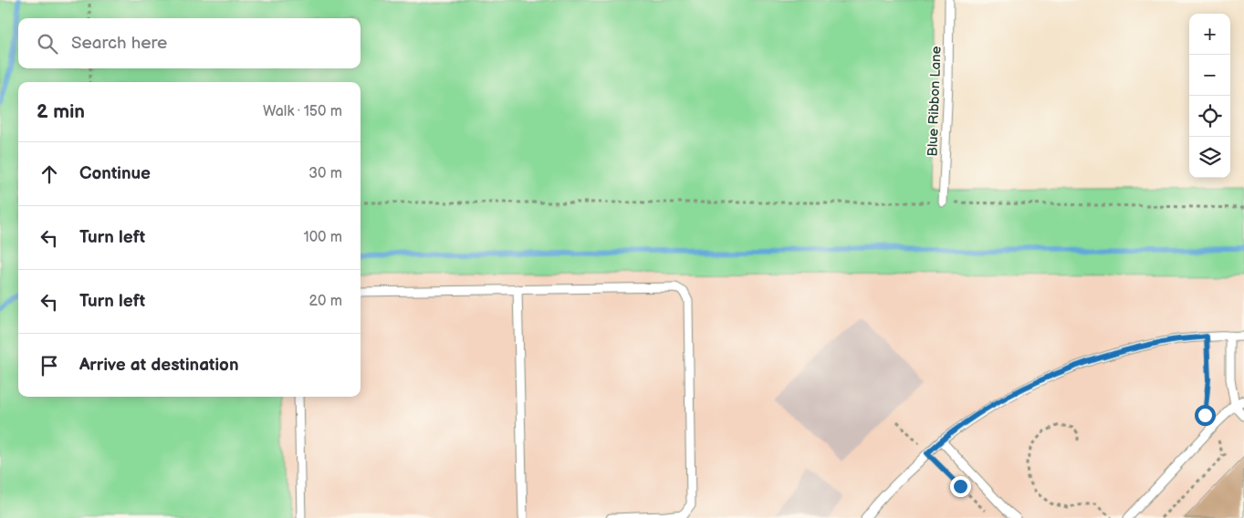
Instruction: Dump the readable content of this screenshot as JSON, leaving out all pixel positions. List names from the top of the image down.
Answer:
{
  "streets": {
    "lane": ["Blue Ribbon Lane"]
  },
  "page": {
    "map_buttons": ["+", "−"],
    "search": "Search here",
    "heading": ["2 min", "Walk · 150 m"],
    "list": [
      ["Continue", "30 m"],
      ["Turn left", "100 m"],
      ["Turn left", "20 m"],
      "Arrive at destination"
    ]
  }
}
